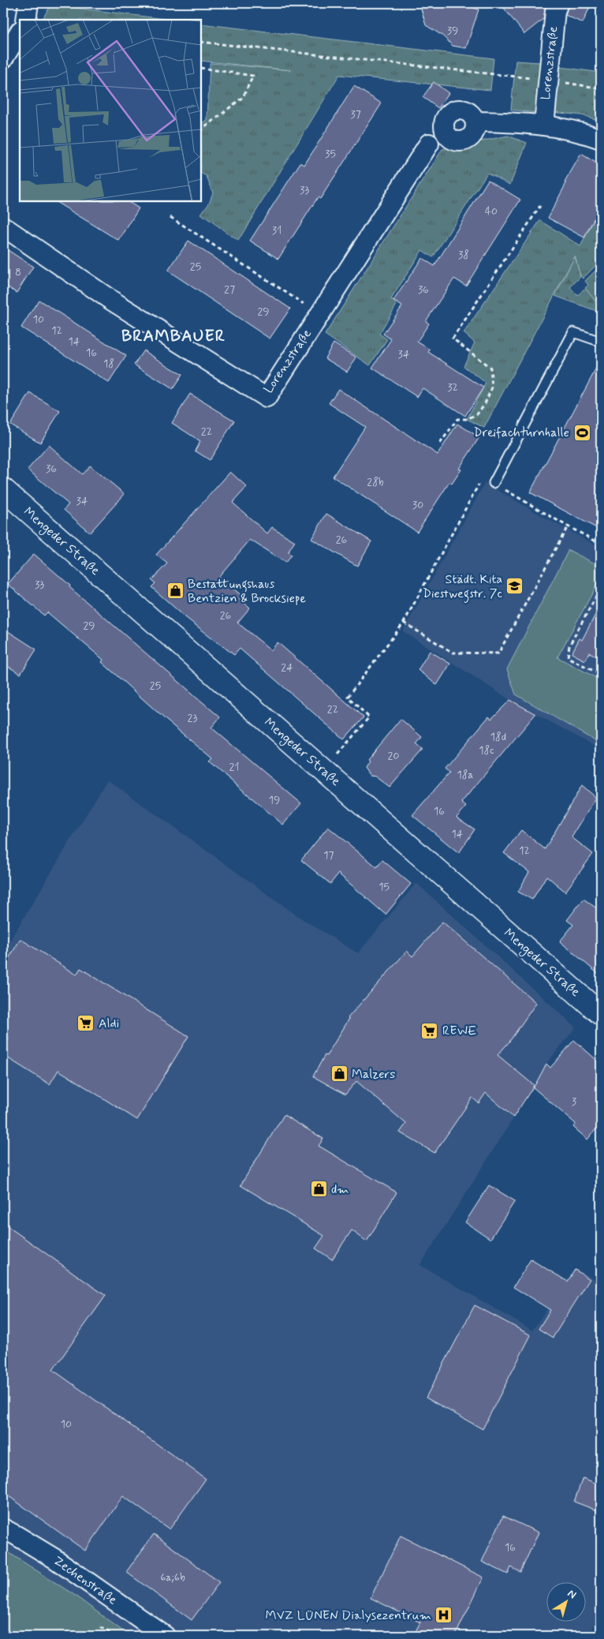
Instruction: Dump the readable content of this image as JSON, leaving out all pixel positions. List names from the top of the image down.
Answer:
{
  "streets": {
    "main road": ["Mengeder Straße"],
    "street": ["Lorenzstraße", "Zechenstraße"]
  },
  "districts": ["BRAMBAUER"],
  "places": {
    "sports": ["Dreifachturnhalle"],
    "school or university": ["Städt. Kita Diestwegstr. 7c"],
    "shop": ["Bestattungshaus Bentzien & Brocksiepe", "Malzers", "dm"],
    "supermarket": ["Aldi", "REWE"],
    "hospital": ["MVZ LÜNEN Dialysezentrum"]
  },
  "house_numbers": [
    "39",
    "37",
    "35",
    "33",
    "40",
    "31",
    "38",
    "25",
    "8",
    "27",
    "36",
    "29",
    "10",
    "12",
    "14",
    "16",
    "34",
    "18",
    "32",
    "22",
    "36",
    "28b",
    "34",
    "30",
    "26",
    "33",
    "26",
    "29",
    "24",
    "25",
    "22",
    "23",
    "18d",
    "18c",
    "20",
    "21",
    "18a",
    "19",
    "16",
    "14",
    "12",
    "17",
    "15",
    "3",
    "10",
    "16",
    "6a;6b"
  ],
  "north": "top right"
}
